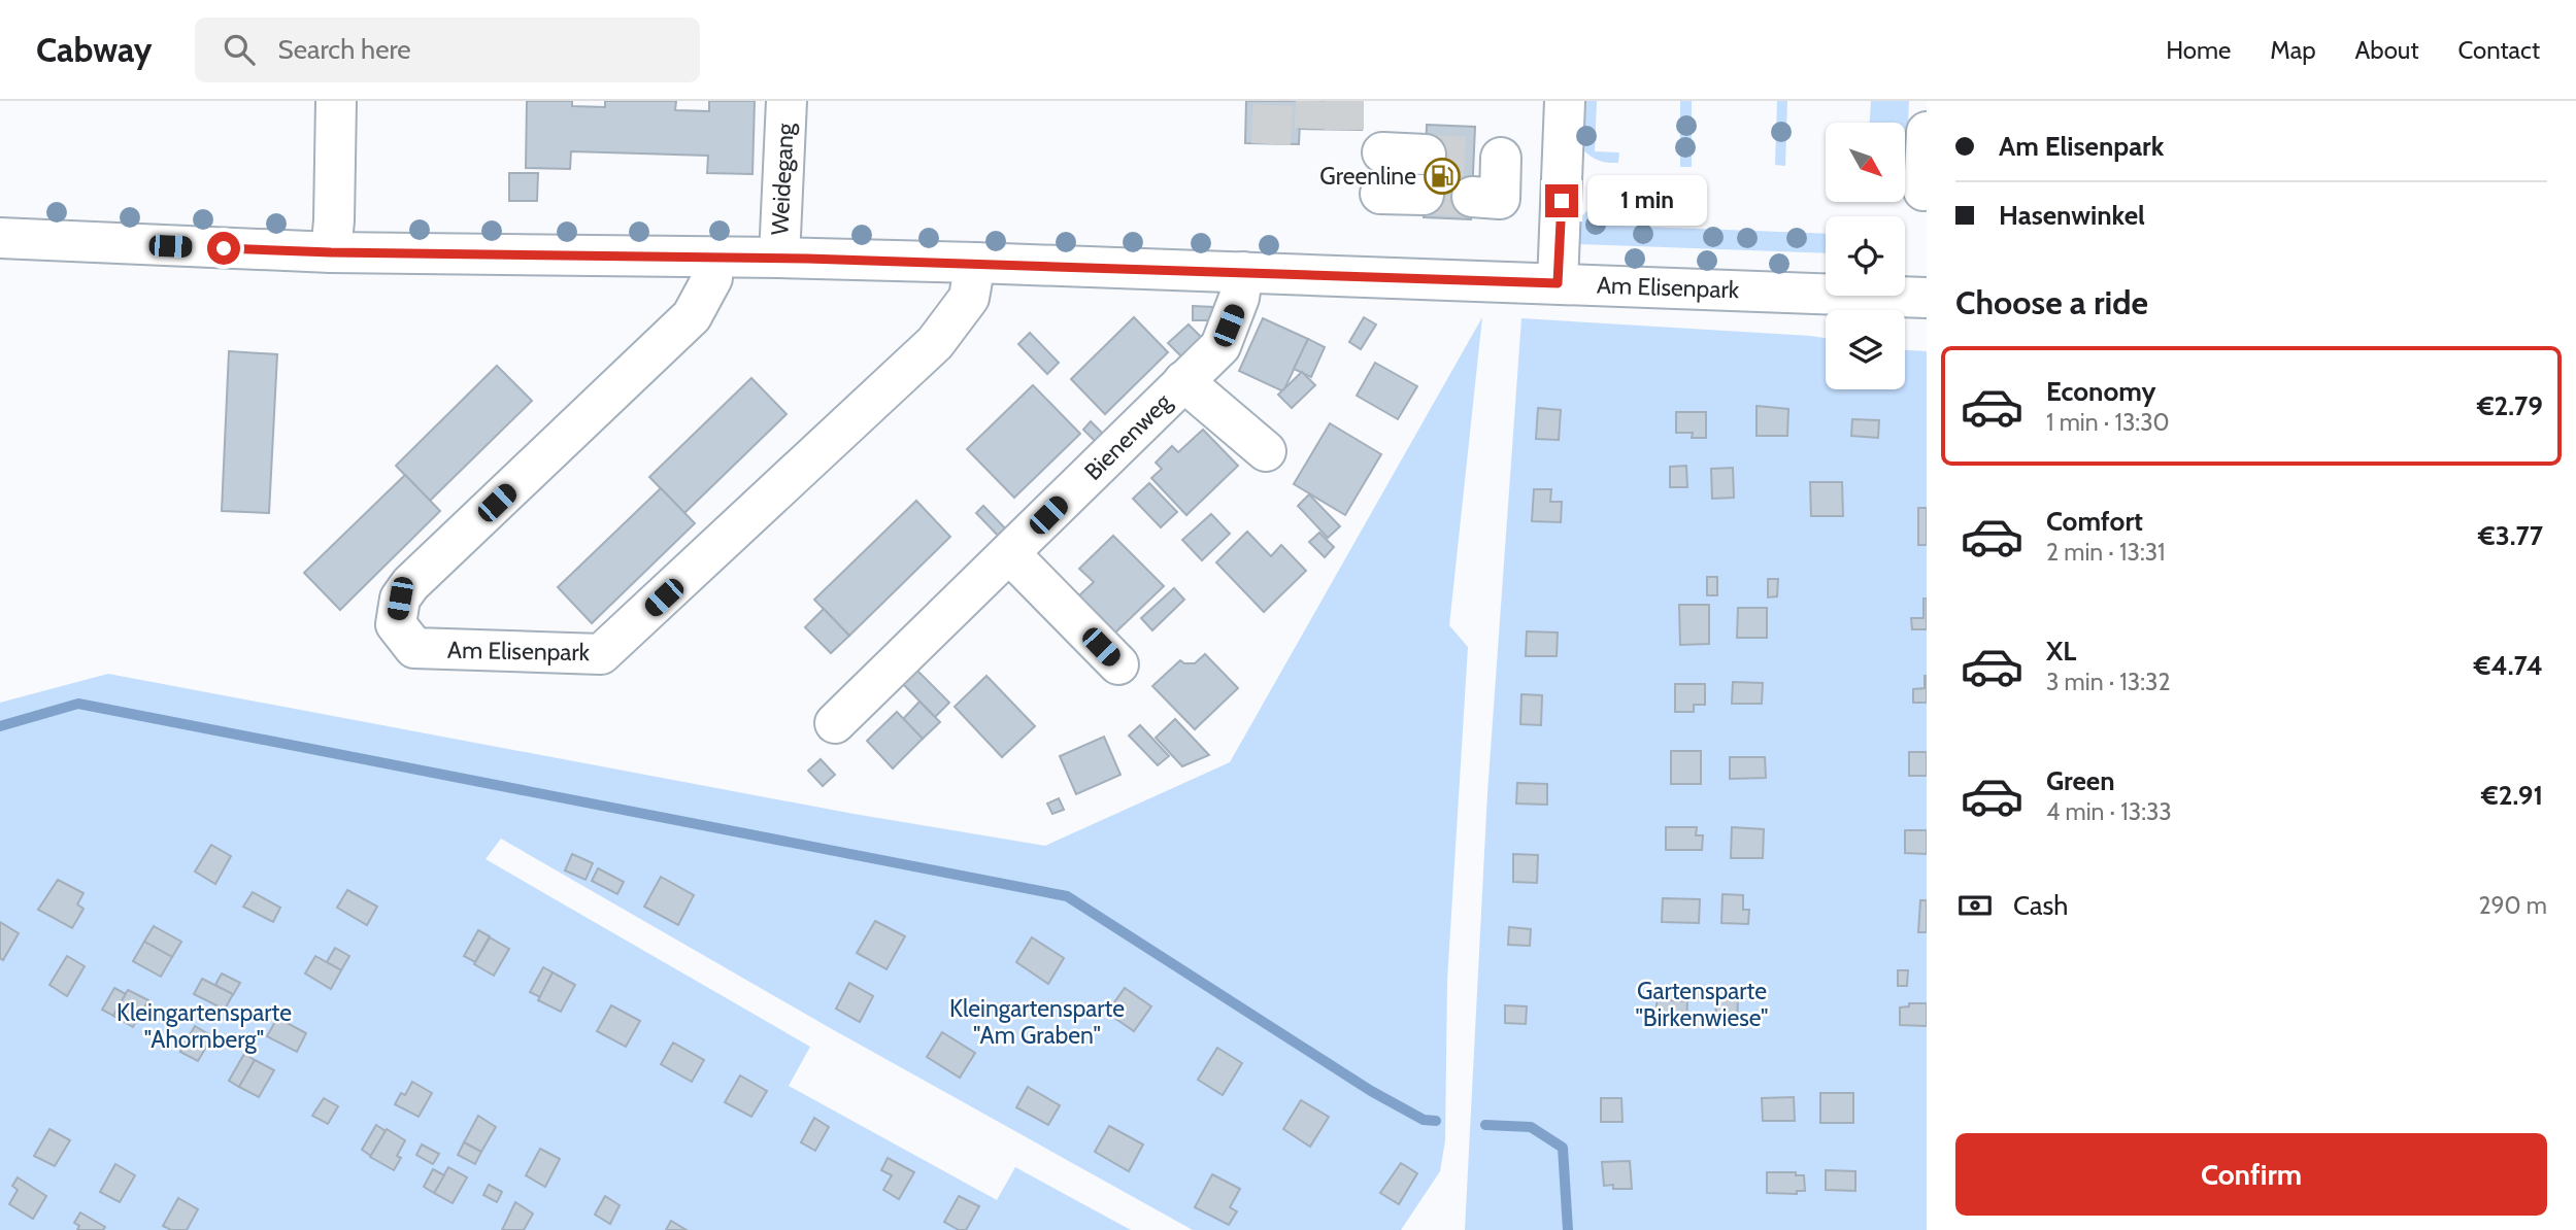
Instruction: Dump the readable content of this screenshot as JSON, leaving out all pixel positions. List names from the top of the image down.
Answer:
{
  "streets": {
    "street": ["Weidegang", "Am Elisenpark", "Bienenweg"]
  },
  "crossings": [
    ["Weidegang", "Am Elisenpark"],
    ["Am Elisenpark", "Bienenweg"]
  ],
  "parks": ["Gartensparte \"Birkenwiese\"", "Kleingartensparte \"Am Graben\"", "Kleingartensparte \"Ahornberg\""],
  "places": {
    "fuel station": ["Greenline"]
  },
  "north": "bottom right",
  "page": {
    "header": "Cabway",
    "search": "Search here",
    "nav": [
      "Home",
      "Map",
      "About",
      "Contact"
    ],
    "banner": ["Am Elisenpark", "Hasenwinkel"],
    "bubble": "1 min",
    "heading": "Choose a ride",
    "list": [
      {
        "name": "Economy",
        "note": "1 min · 13:30",
        "value": "€2.79"
      },
      {
        "name": "Comfort",
        "note": "2 min · 13:31",
        "value": "€3.77"
      },
      {
        "name": "XL",
        "note": "3 min · 13:32",
        "value": "€4.74"
      },
      {
        "name": "Green",
        "note": "4 min · 13:33",
        "value": "€2.91"
      }
    ],
    "pay": ["Cash", "290 m"],
    "buttons": "Confirm"
  }
}
